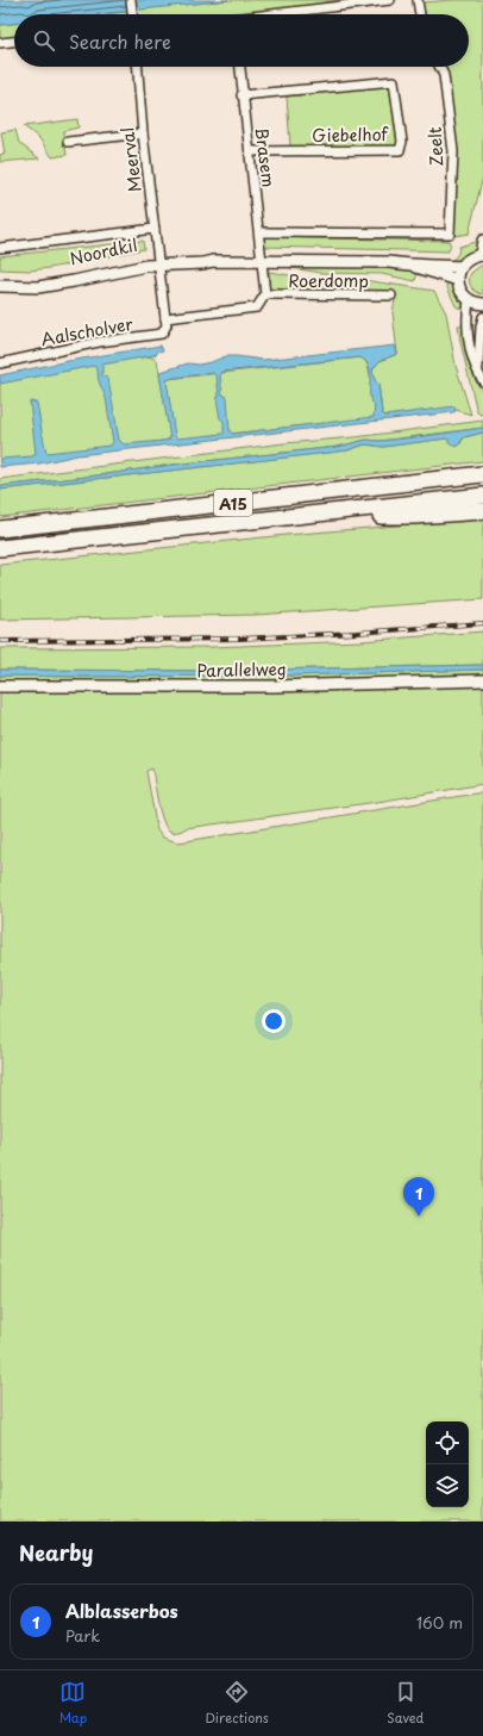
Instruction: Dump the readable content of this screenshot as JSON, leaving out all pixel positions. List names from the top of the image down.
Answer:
{
  "streets": {
    "highway": ["A15"],
    "street": [
      "Giebelhof",
      "Zeelt",
      "Brasem",
      "Meerval",
      "Noordkil",
      "Roerdomp",
      "Aalscholver",
      "Parallelweg"
    ]
  },
  "crossings": [
    ["Giebelhof", "Brasem"],
    ["Zeelt", "Brasem"],
    ["Brasem", "Noordkil"],
    ["Brasem", "Roerdomp"],
    ["Meerval", "Noordkil"],
    ["Meerval", "Aalscholver"]
  ],
  "page": {
    "search": "Search here",
    "pins": "1",
    "heading": "Nearby",
    "list": [
      {
        "mark": "1",
        "name": "Alblasserbos",
        "note": "Park",
        "value": "160 m"
      }
    ],
    "nav": ["Map", "Directions", "Saved"]
  }
}
